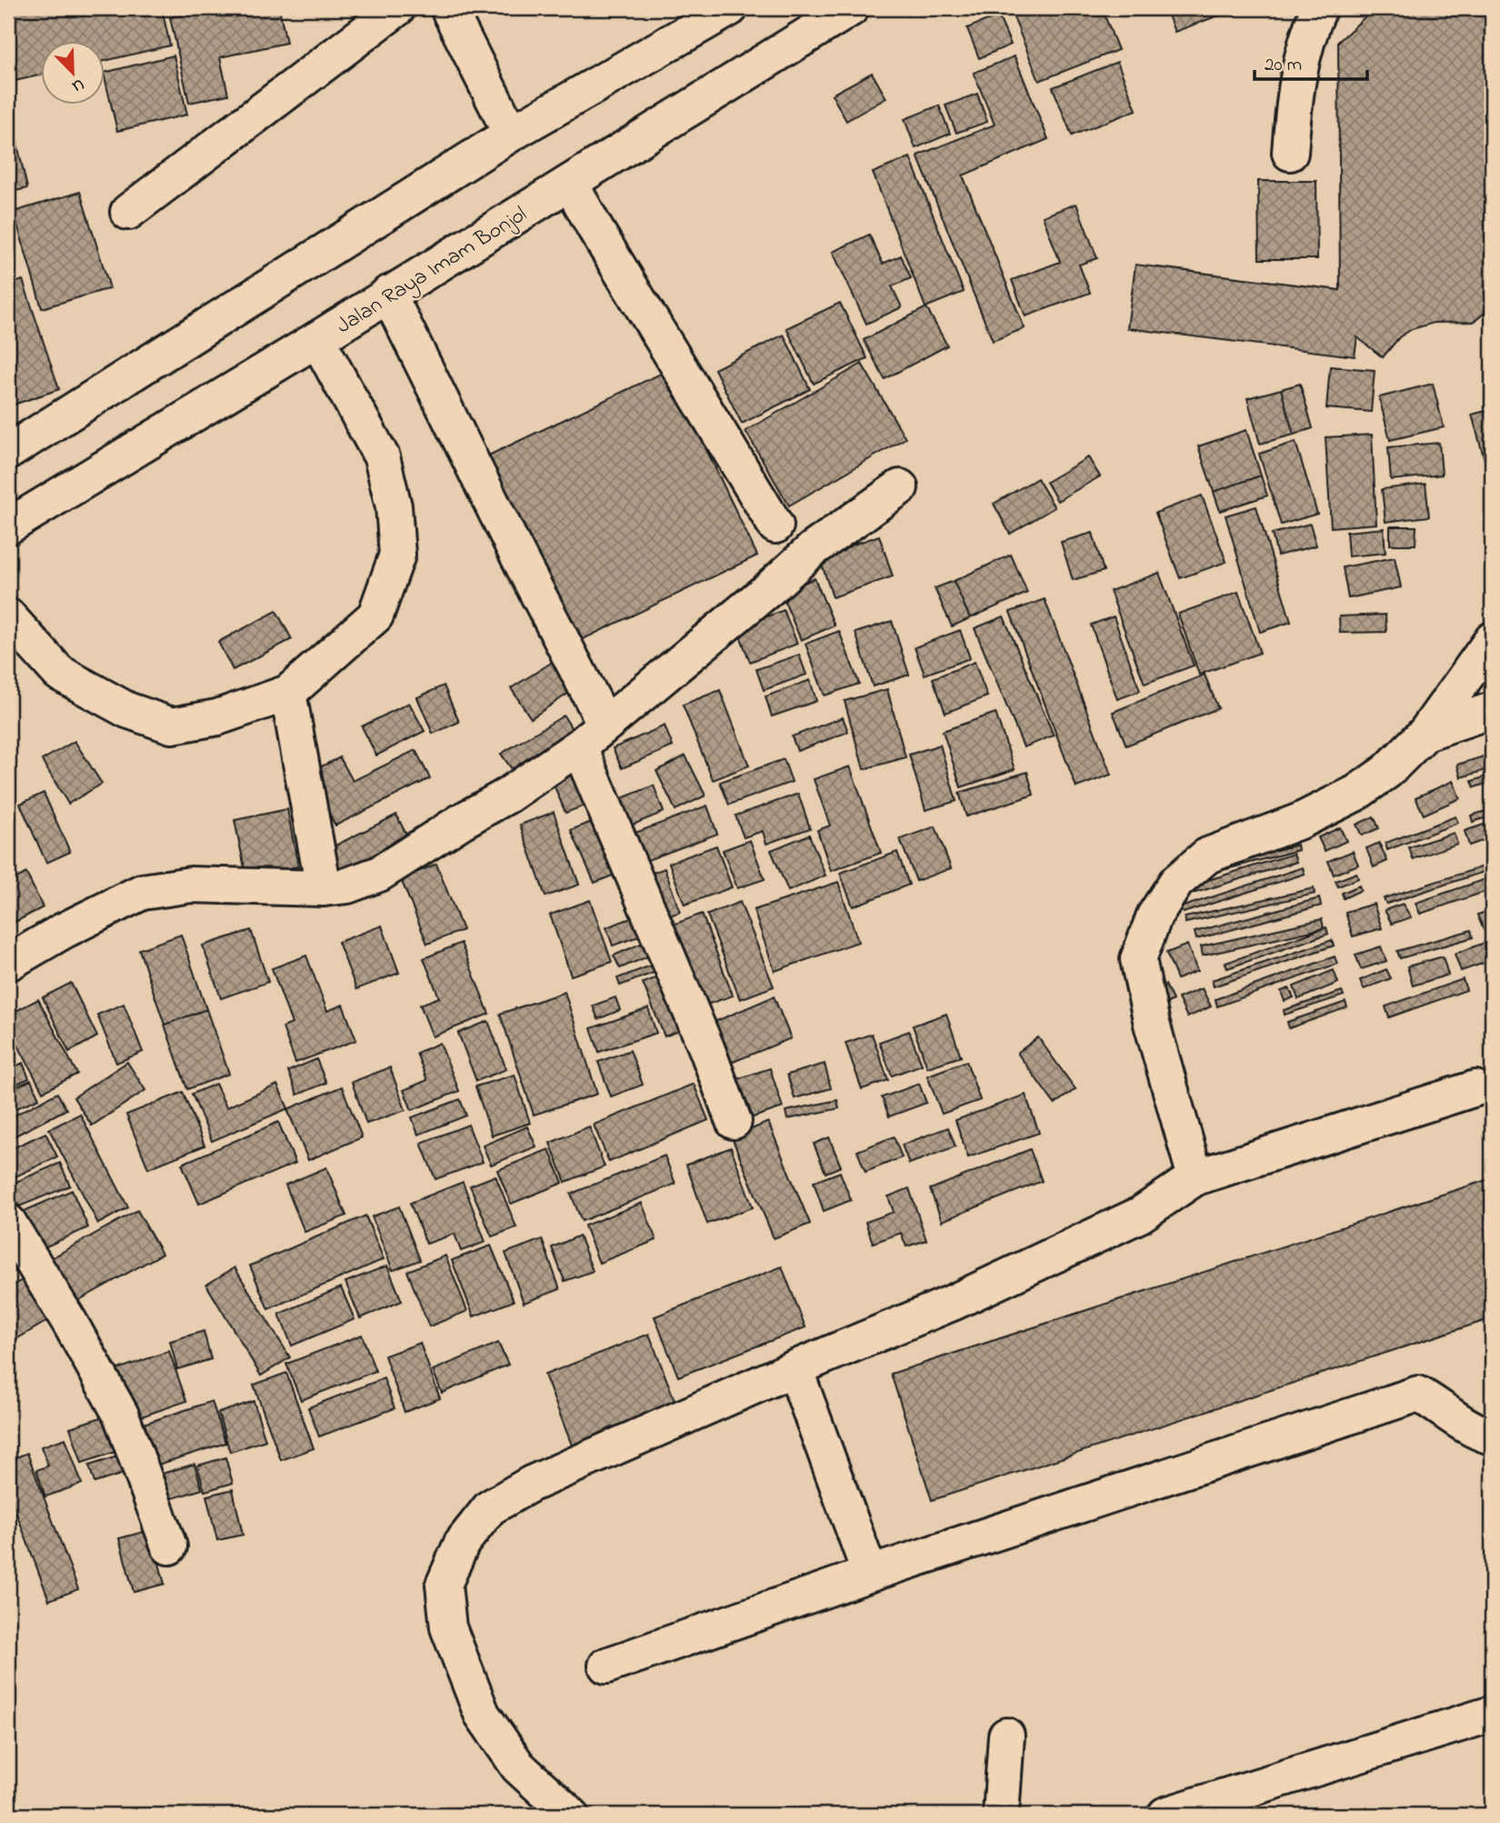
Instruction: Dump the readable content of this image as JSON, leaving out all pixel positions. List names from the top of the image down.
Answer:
{
  "streets": {
    "main road": ["Jalan Raya Imam Bonjol"]
  },
  "scale_bar": "20 m",
  "north": "bottom right"
}
